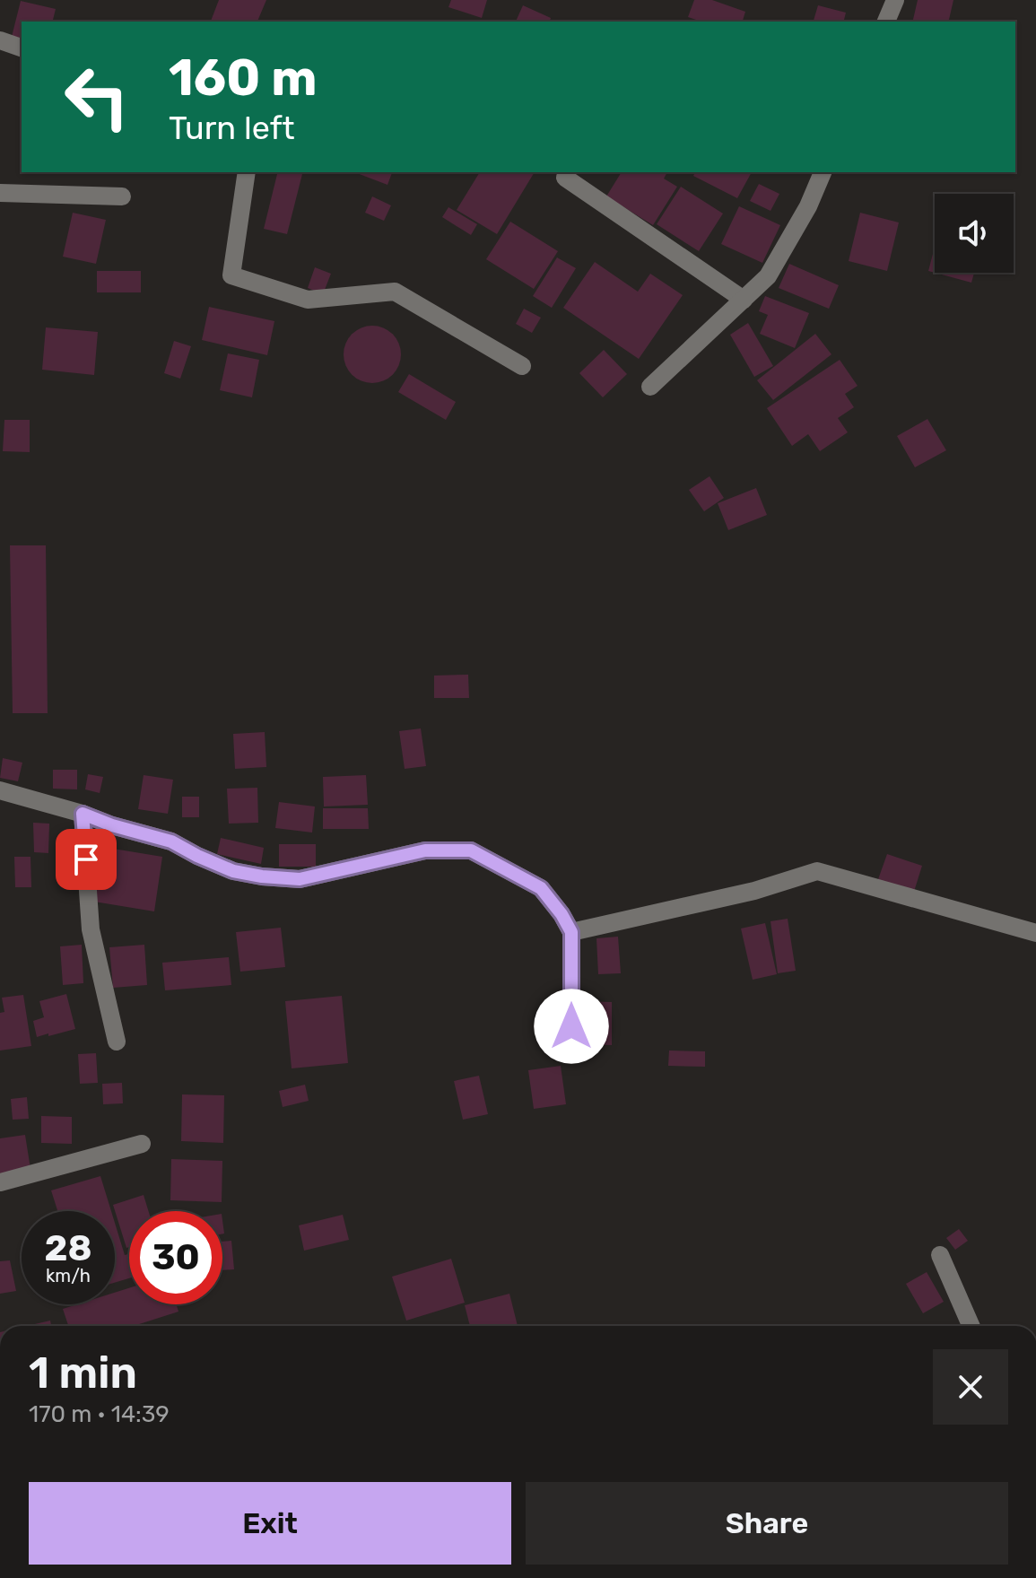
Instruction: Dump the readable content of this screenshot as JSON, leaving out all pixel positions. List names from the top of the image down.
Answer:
{
  "page": {
    "turn": ["160 m", "Turn left"],
    "speed": "28 km/h",
    "limit": "30",
    "heading": ["1 min", "170 m · 14:39"],
    "buttons": ["Exit", "Share"]
  }
}
